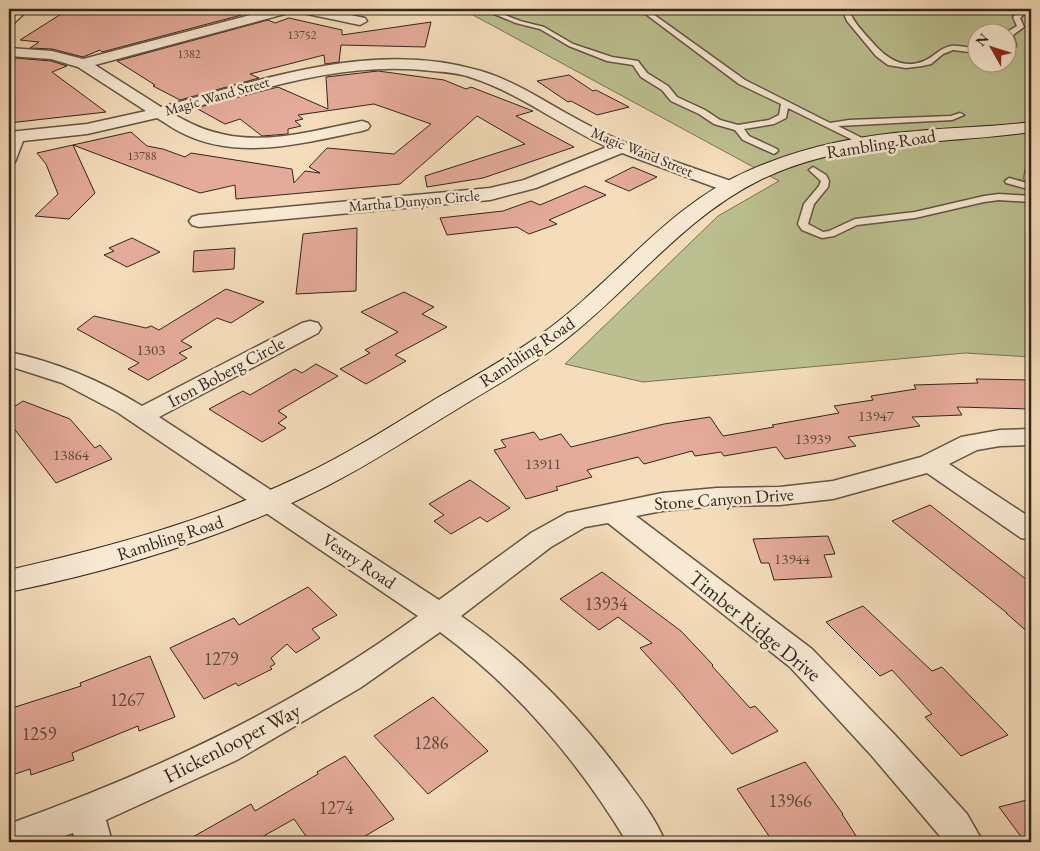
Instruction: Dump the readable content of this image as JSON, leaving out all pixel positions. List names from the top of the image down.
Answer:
{
  "streets": {
    "street": [
      "Magic Wand Street",
      "Rambling Road",
      "Martha Dunyon Circle",
      "Iron Boberg Circle",
      "Stone Canyon Drive",
      "Vestry Road",
      "Timber Ridge Drive",
      "Hickenlooper Way"
    ]
  },
  "crossings": [
    ["Magic Wand Street", "Rambling Road"],
    ["Magic Wand Street", "Martha Dunyon Circle"],
    ["Rambling Road", "Vestry Road"],
    ["Iron Boberg Circle", "Vestry Road"],
    ["Stone Canyon Drive", "Vestry Road"],
    ["Stone Canyon Drive", "Timber Ridge Drive"],
    ["Stone Canyon Drive", "Hickenlooper Way"],
    ["Vestry Road", "Hickenlooper Way"]
  ],
  "house_numbers": [
    "13752",
    "1382",
    "13788",
    "1303",
    "13947",
    "13939",
    "13864",
    "13911",
    "13944",
    "13934",
    "1279",
    "1267",
    "1259",
    "1286",
    "13966",
    "1274"
  ],
  "north": "top left"
}
